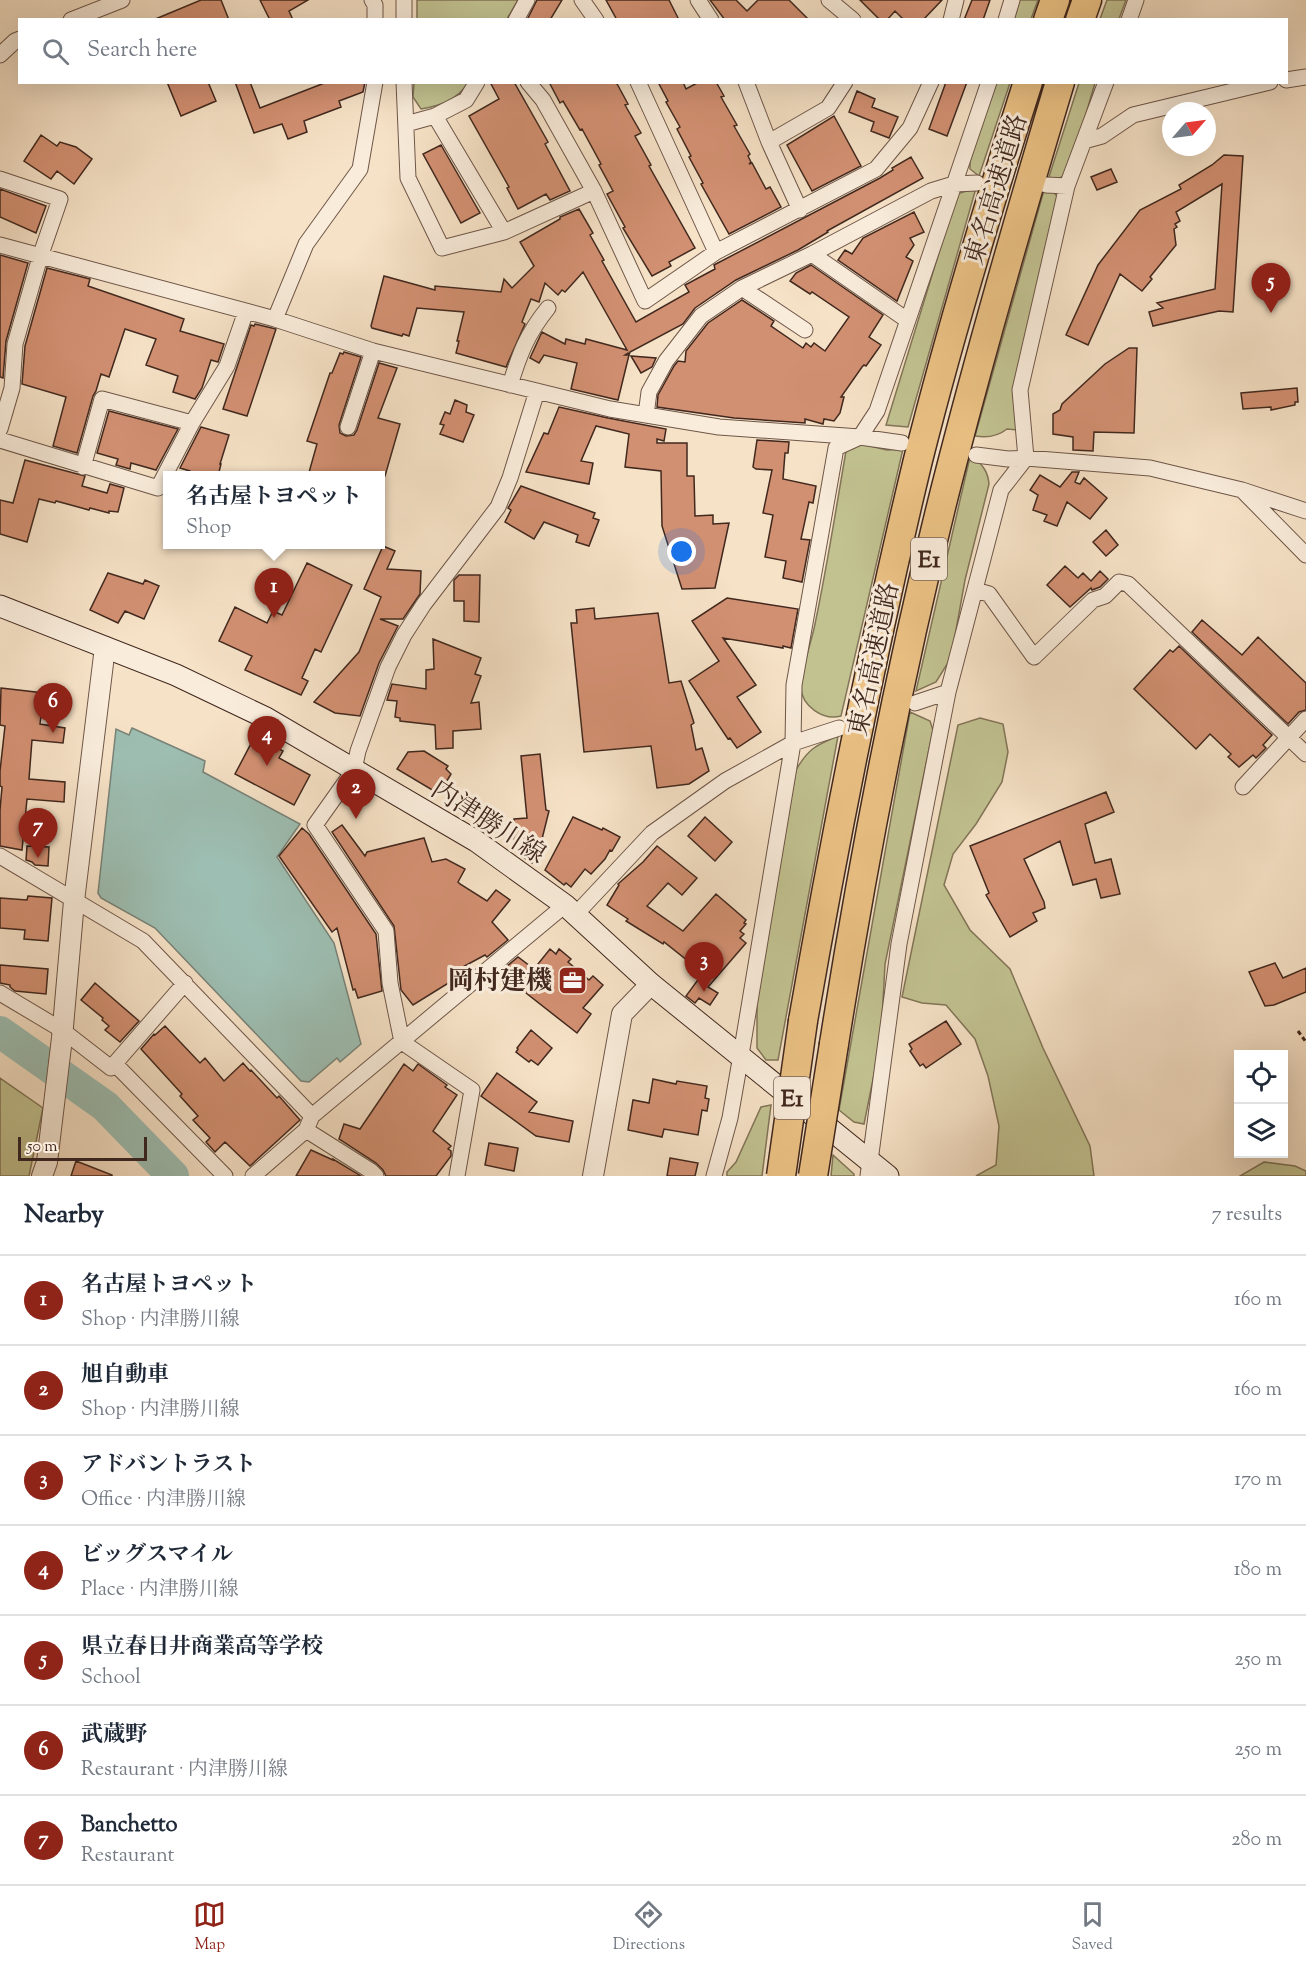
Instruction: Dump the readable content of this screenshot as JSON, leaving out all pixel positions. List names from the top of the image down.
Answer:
{
  "streets": {
    "highway": ["東名高速道路", "E1"],
    "main road": ["内津勝川線"]
  },
  "places": {
    "office": ["岡村建機"]
  },
  "scale_bar": "50 m",
  "north": "top right",
  "page": {
    "search": "Search here",
    "pins": [
      "5",
      "1",
      "6",
      "4",
      "2",
      "7",
      "3"
    ],
    "popup": ["名古屋トヨペット", "Shop"],
    "scale": "50 m",
    "heading": ["Nearby", "7 results"],
    "list": [
      {
        "mark": "1",
        "name": "名古屋トヨペット",
        "note": "Shop · 内津勝川線",
        "value": "160 m"
      },
      {
        "mark": "2",
        "name": "旭自動車",
        "note": "Shop · 内津勝川線",
        "value": "160 m"
      },
      {
        "mark": "3",
        "name": "アドバントラスト",
        "note": "Office · 内津勝川線",
        "value": "170 m"
      },
      {
        "mark": "4",
        "name": "ビッグスマイル",
        "note": "Place · 内津勝川線",
        "value": "180 m"
      },
      {
        "mark": "5",
        "name": "県立春日井商業高等学校",
        "note": "School",
        "value": "250 m"
      },
      {
        "mark": "6",
        "name": "武蔵野",
        "note": "Restaurant · 内津勝川線",
        "value": "250 m"
      },
      {
        "mark": "7",
        "name": "Banchetto",
        "note": "Restaurant",
        "value": "280 m"
      }
    ],
    "nav": ["Map", "Directions", "Saved"]
  }
}
